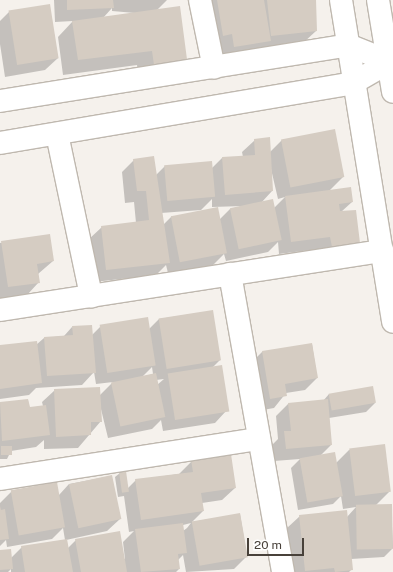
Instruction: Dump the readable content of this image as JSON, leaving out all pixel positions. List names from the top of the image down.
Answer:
{
  "scale_bar": "20 m"
}
